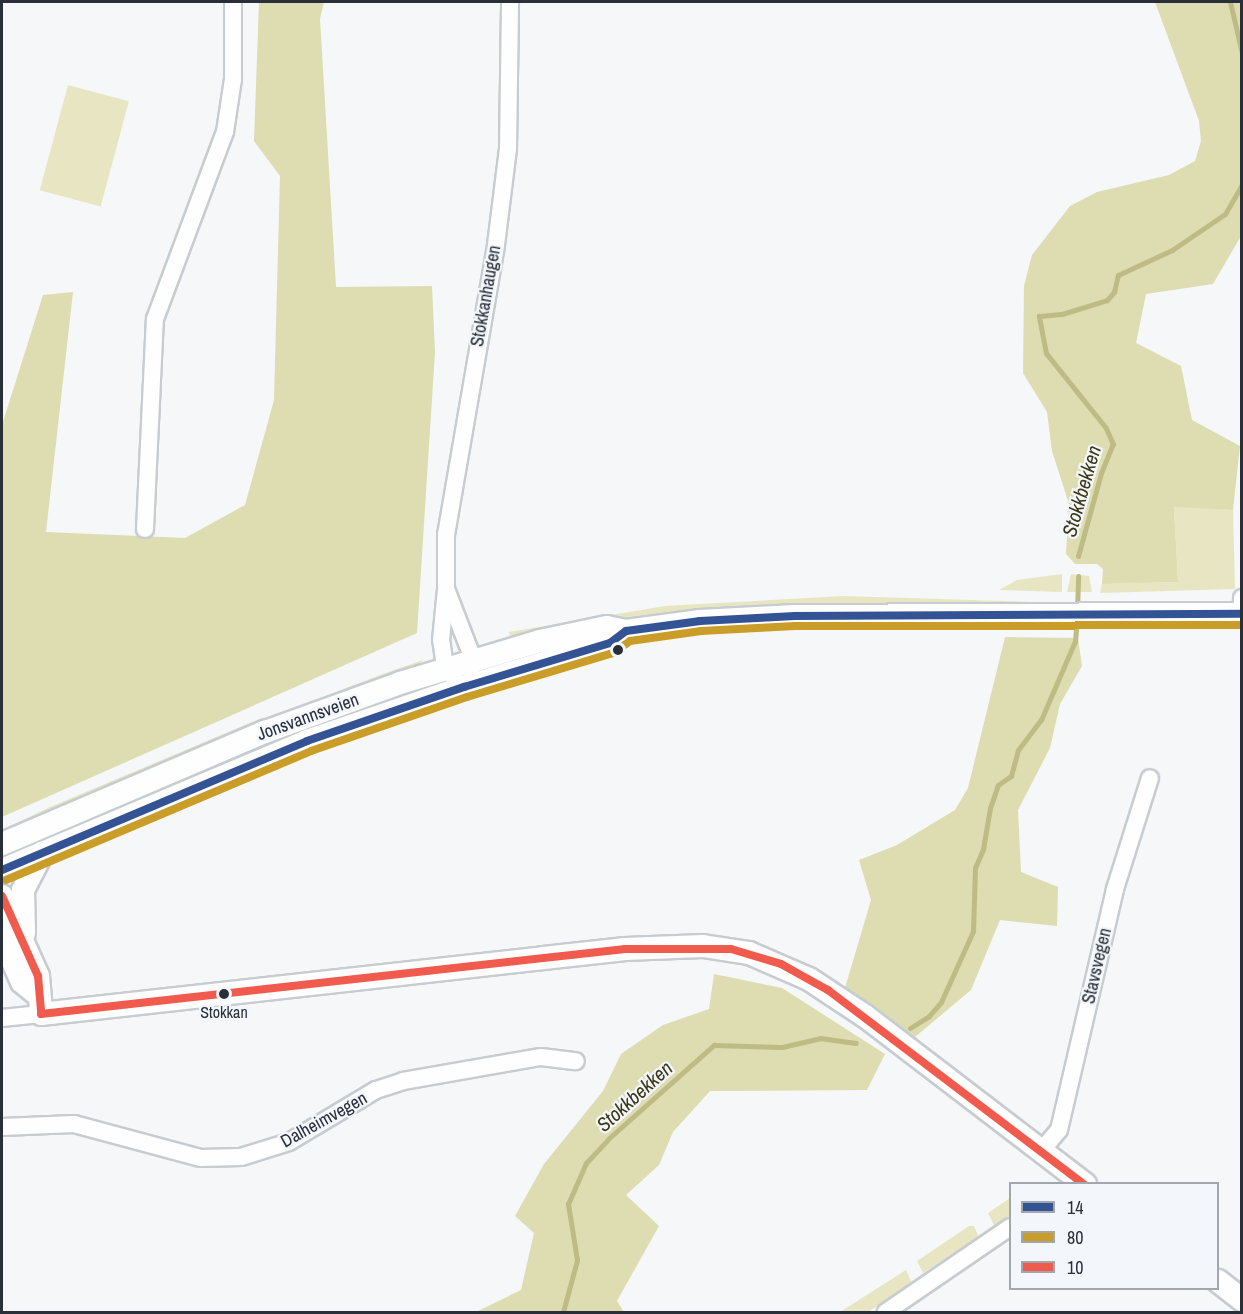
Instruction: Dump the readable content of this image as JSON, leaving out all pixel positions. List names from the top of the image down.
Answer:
{
  "streets": {
    "main road": ["Jonsvannsveien"],
    "street": ["Stokkanhaugen", "Stavsvegen", "Dalheimvegen"]
  },
  "crossings": [
    ["Stokkanhaugen", "Jonsvannsveien"]
  ],
  "water": ["Stokkbekken"],
  "places": ["Stokkan"],
  "lines": ["transit line 14", "transit line 80", "transit line 10"],
  "legend": ["14", "80", "10"]
}
